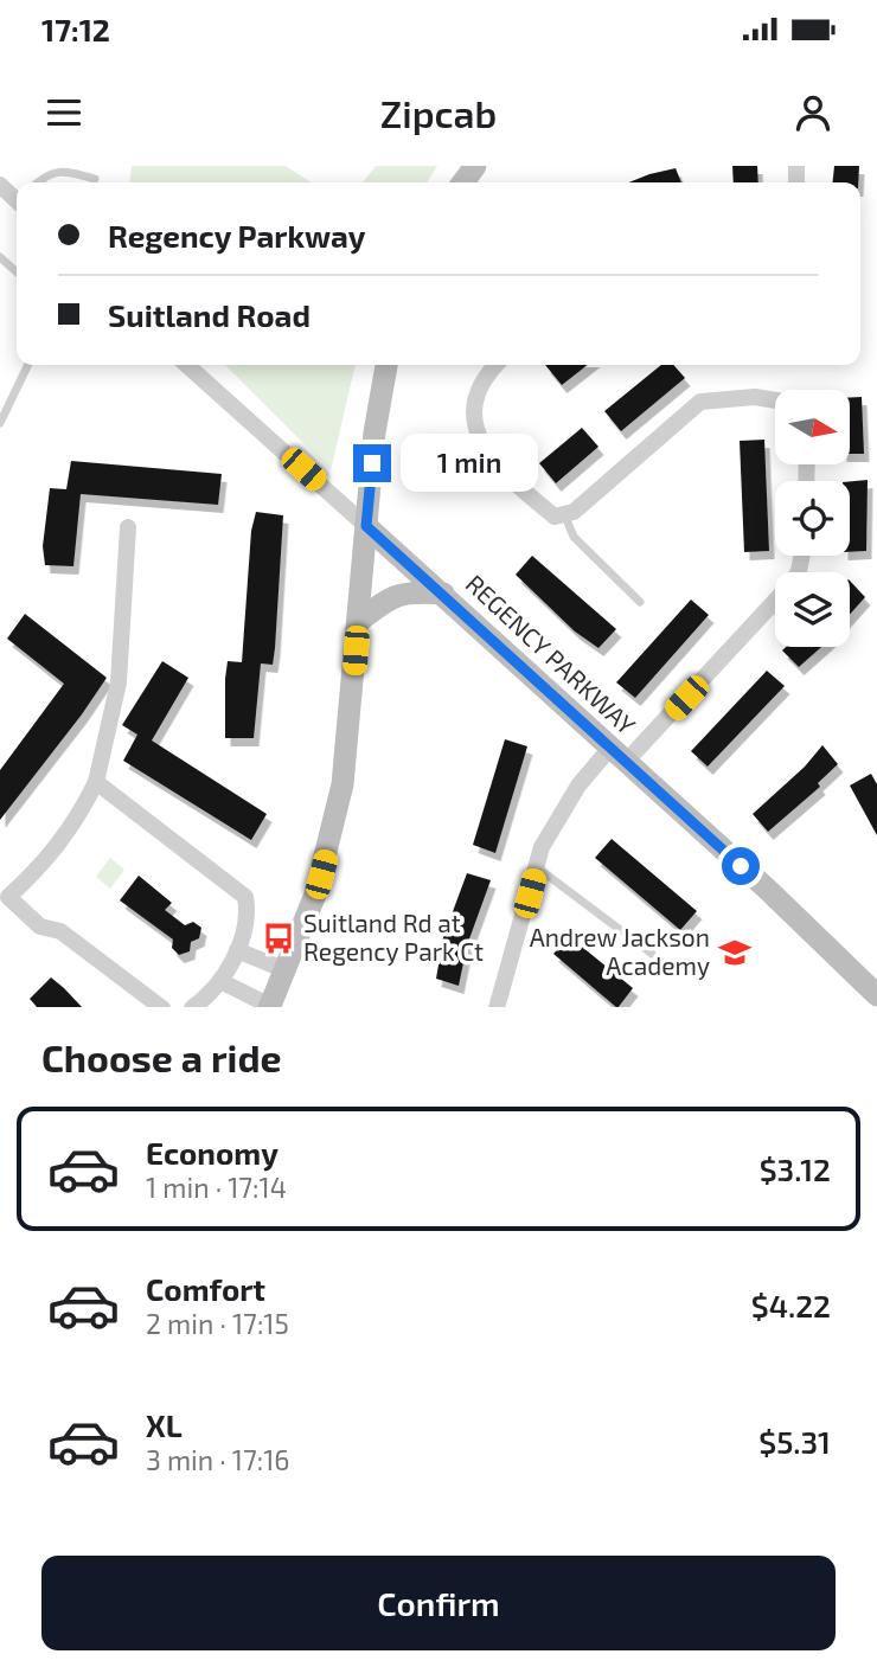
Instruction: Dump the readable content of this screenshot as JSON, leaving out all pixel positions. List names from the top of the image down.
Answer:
{
  "streets": {
    "main road": ["REGENCY PARKWAY"]
  },
  "places": {
    "bus stop": ["Suitland Rd at Regency Park Ct"],
    "school or university": ["Andrew Jackson Academy"]
  },
  "north": "right",
  "page": {
    "status": "17:12",
    "header": "Zipcab",
    "banner": ["Regency Parkway", "Suitland Road"],
    "bubble": "1 min",
    "heading": "Choose a ride",
    "list": [
      {
        "name": "Economy",
        "note": "1 min · 17:14",
        "value": "$3.12"
      },
      {
        "name": "Comfort",
        "note": "2 min · 17:15",
        "value": "$4.22"
      },
      {
        "name": "XL",
        "note": "3 min · 17:16",
        "value": "$5.31"
      }
    ],
    "buttons": "Confirm"
  }
}
